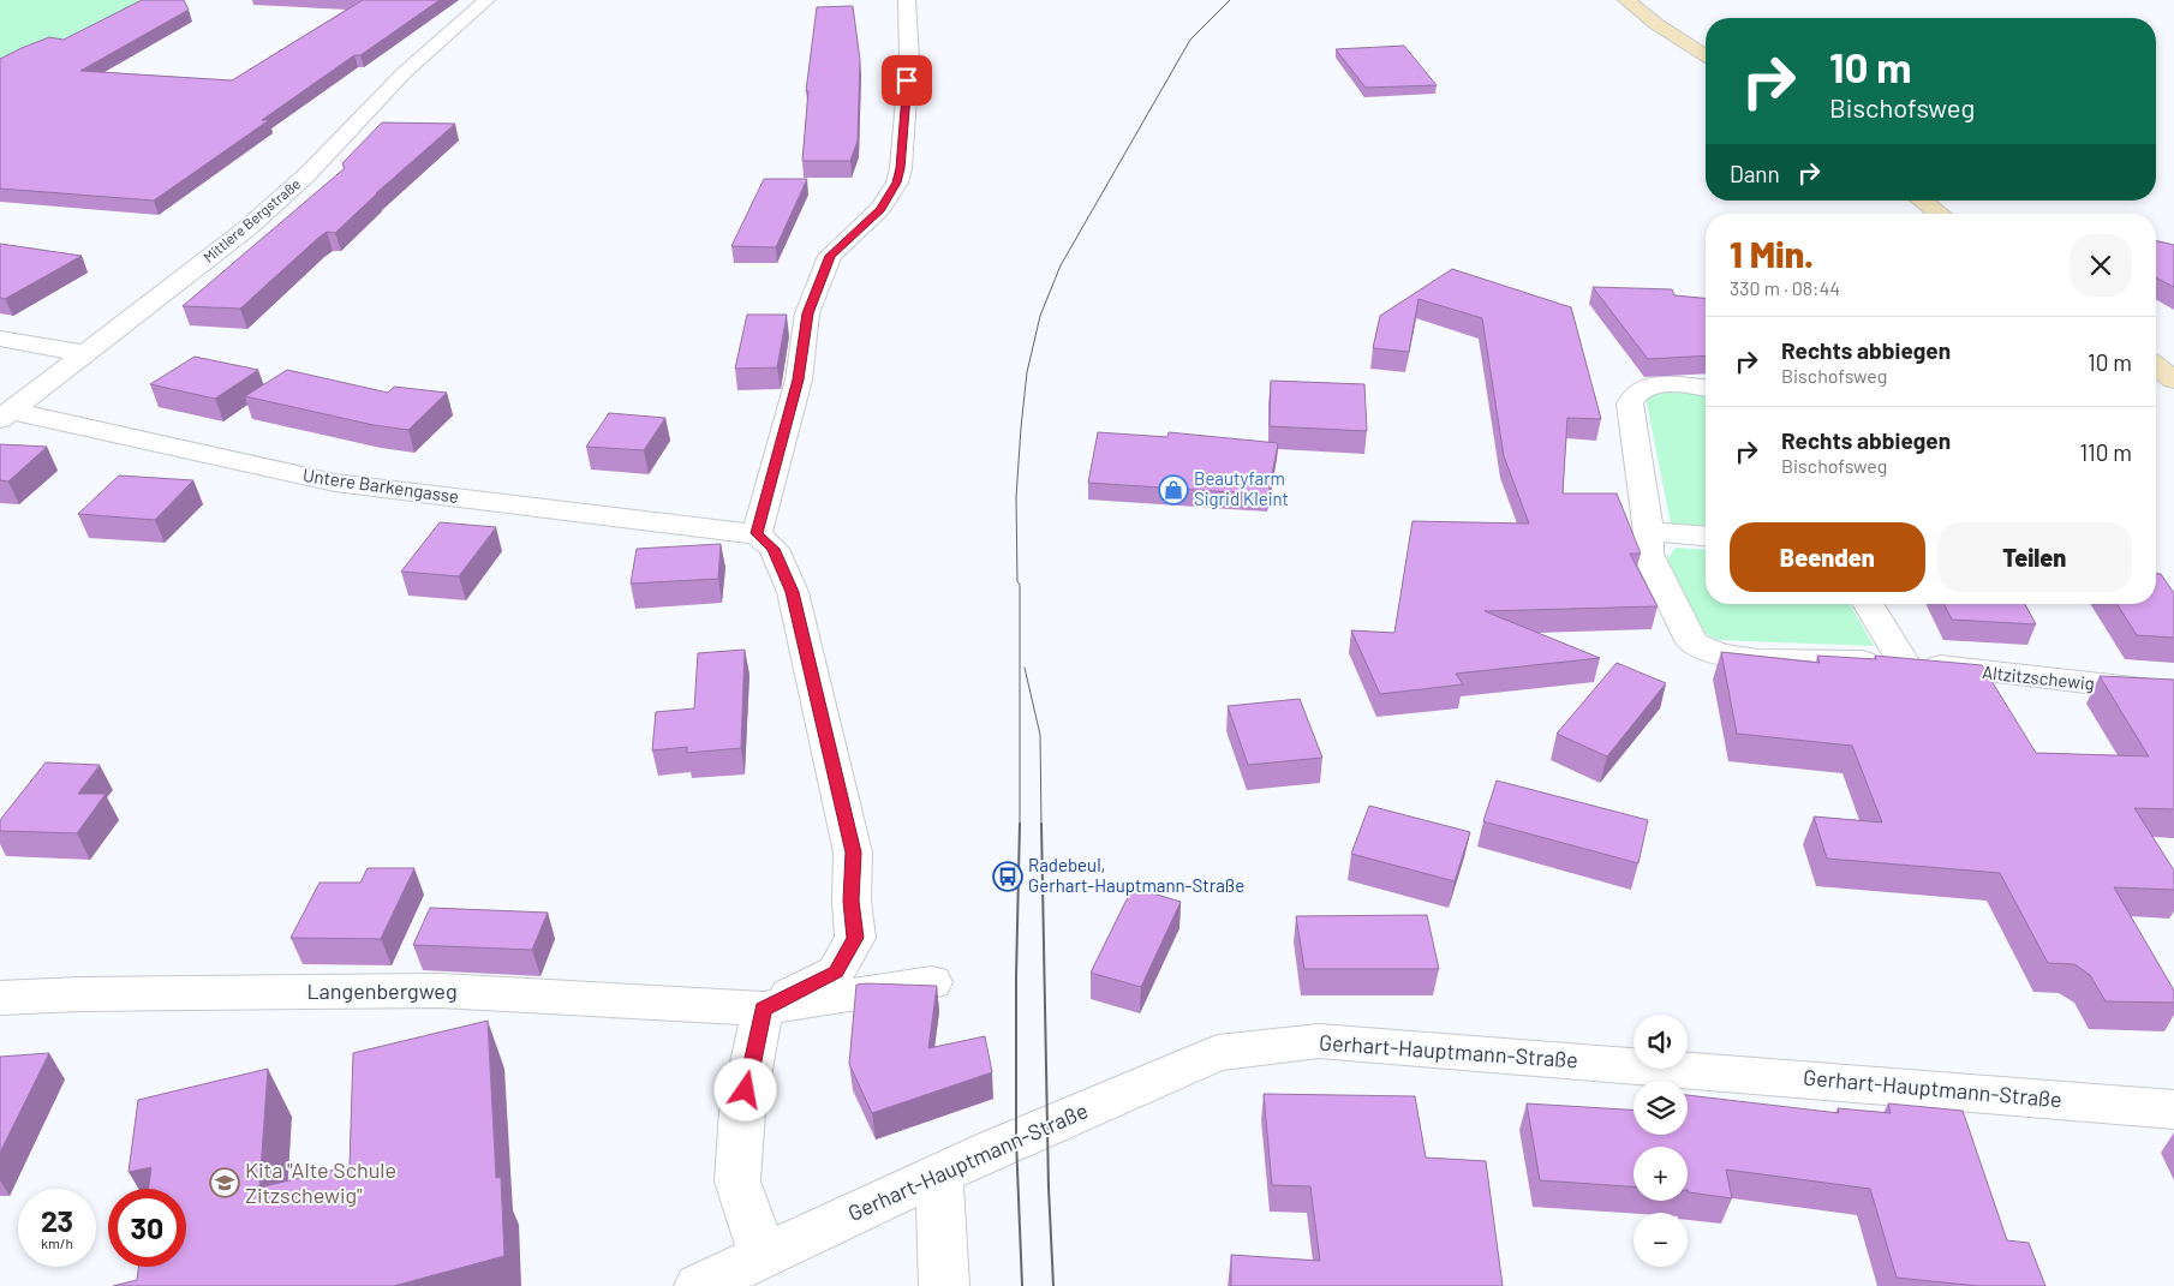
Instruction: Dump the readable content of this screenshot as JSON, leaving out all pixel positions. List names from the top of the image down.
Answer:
{
  "streets": {
    "street": [
      "Mittlere Bergstraße",
      "Untere Barkengasse",
      "Altzitzschewig",
      "Langenbergweg",
      "Gerhart-Hauptmann-Straße"
    ]
  },
  "crossings": [
    ["Mittlere Bergstraße", "Untere Barkengasse"]
  ],
  "places": {
    "shop": ["Beautyfarm Sigrid Kleint"],
    "bus stop": ["Radebeul, Gerhart-Hauptmann-Straße"],
    "school or university": ["Kita \"Alte Schule Zitzschewig\""]
  },
  "page": {
    "turn": ["10 m", "Bischofsweg"],
    "then": "Dann",
    "heading": ["1 Min.", "330 m · 08:44"],
    "list": [
      {
        "name": "Rechts abbiegen",
        "note": "Bischofsweg",
        "value": "10 m"
      },
      {
        "name": "Rechts abbiegen",
        "note": "Bischofsweg",
        "value": "110 m"
      }
    ],
    "buttons": ["Beenden", "Teilen"],
    "map_buttons": ["+", "−"],
    "speed": "23 km/h",
    "limit": "30"
  }
}
